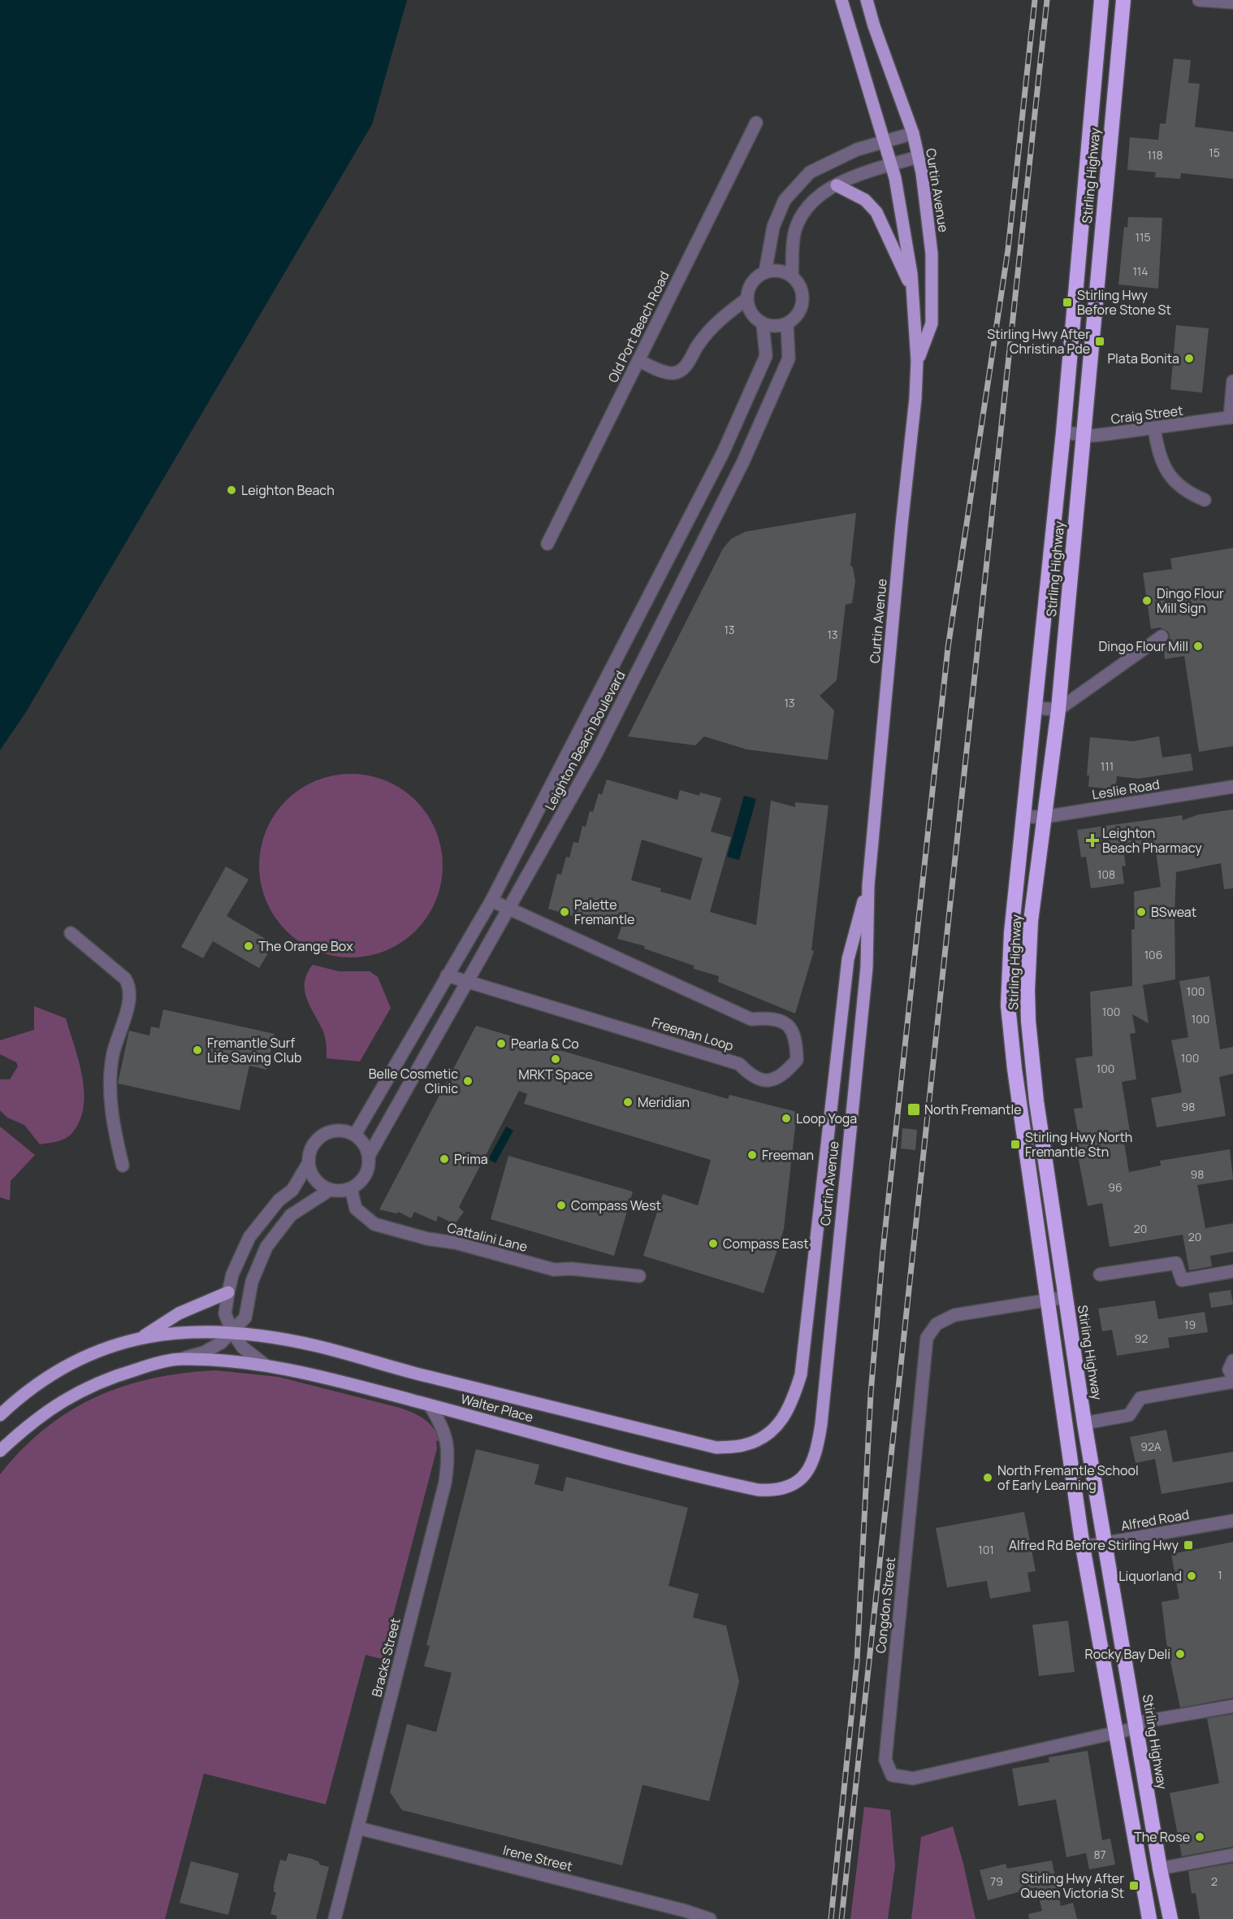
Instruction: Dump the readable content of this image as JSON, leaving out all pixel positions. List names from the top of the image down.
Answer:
{
  "streets": {
    "highway": ["Stirling Highway"],
    "main road": ["Curtin Avenue", "Walter Place"],
    "street": [
      "Old Port Beach Road",
      "Craig Street",
      "Leighton Beach Boulevard",
      "Leslie Road",
      "Freeman Loop",
      "Cattalini Lane",
      "Alfred Road",
      "Congdon Street",
      "Bracks Street",
      "Irene Street"
    ]
  },
  "crossings": [
    ["Stirling Highway", "Craig Street"],
    ["Stirling Highway", "Leslie Road"],
    ["Stirling Highway", "Alfred Road"],
    ["Stirling Highway", "Congdon Street"],
    ["Curtin Avenue", "Walter Place"],
    ["Leighton Beach Boulevard", "Freeman Loop"],
    ["Leighton Beach Boulevard", "Cattalini Lane"],
    ["Walter Place", "Bracks Street"],
    ["Bracks Street", "Irene Street"]
  ],
  "places": {
    "transit": [
      "Stirling Hwy Before Stone St",
      "Stirling Hwy After Christina Pde",
      "North Fremantle",
      "Stirling Hwy North Fremantle Stn",
      "Alfred Rd Before Stirling Hwy",
      "Stirling Hwy After Queen Victoria St"
    ],
    "other": [
      "Plata Bonita",
      "Leighton Beach",
      "Dingo Flour Mill Sign",
      "Dingo Flour Mill",
      "Palette Fremantle",
      "BSweat",
      "The Orange Box",
      "Pearla & Co",
      "Fremantle Surf Life Saving Club",
      "MRKT Space",
      "Belle Cosmetic Clinic",
      "Meridian",
      "Loop Yoga",
      "Freeman",
      "Prima",
      "Compass West",
      "Compass East",
      "North Fremantle School of Early Learning",
      "Liquorland",
      "Rocky Bay Deli",
      "The Rose"
    ],
    "health": ["Leighton Beach Pharmacy"]
  },
  "house_numbers": [
    "15",
    "118",
    "115",
    "114",
    "13",
    "13",
    "13",
    "111",
    "108",
    "106",
    "100",
    "100",
    "100",
    "100",
    "100",
    "98",
    "98",
    "96",
    "20",
    "20",
    "19",
    "92",
    "92A",
    "101",
    "1",
    "87",
    "79",
    "2"
  ]
}
